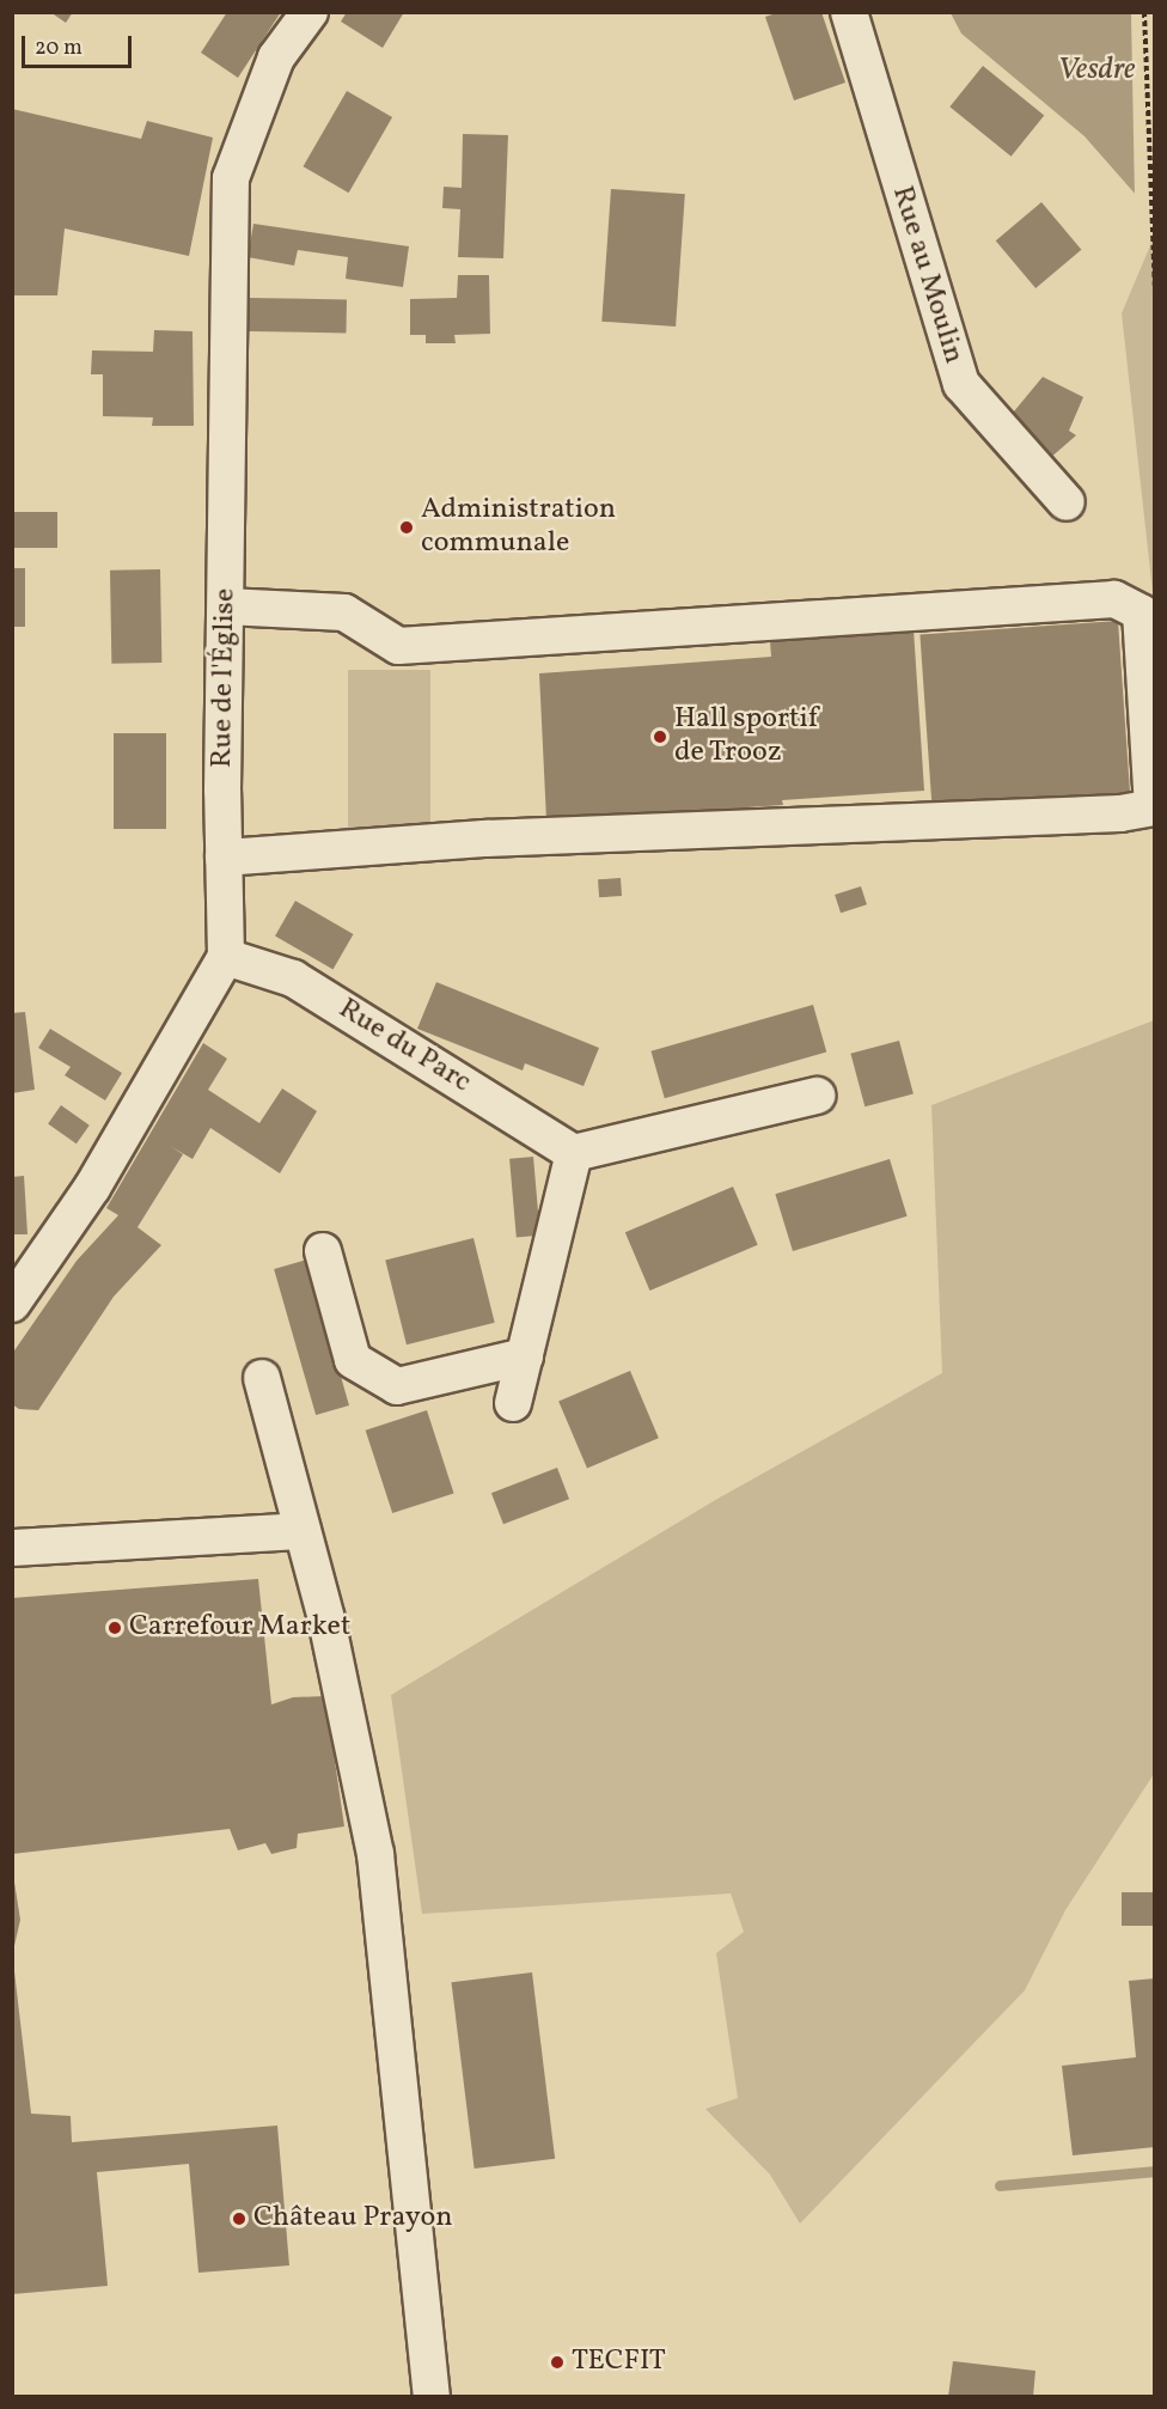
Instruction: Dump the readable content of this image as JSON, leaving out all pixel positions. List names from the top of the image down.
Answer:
{
  "streets": {
    "street": ["Rue au Moulin", "Rue de l'Église", "Rue du Parc"]
  },
  "crossings": [
    ["Rue de l'Église", "Rue du Parc"]
  ],
  "water": ["Vesdre"],
  "places": [
    "Administration communale",
    "Hall sportif de Trooz",
    "Carrefour Market",
    "Château Prayon",
    "TECFIT"
  ],
  "scale_bar": "20 m"
}
